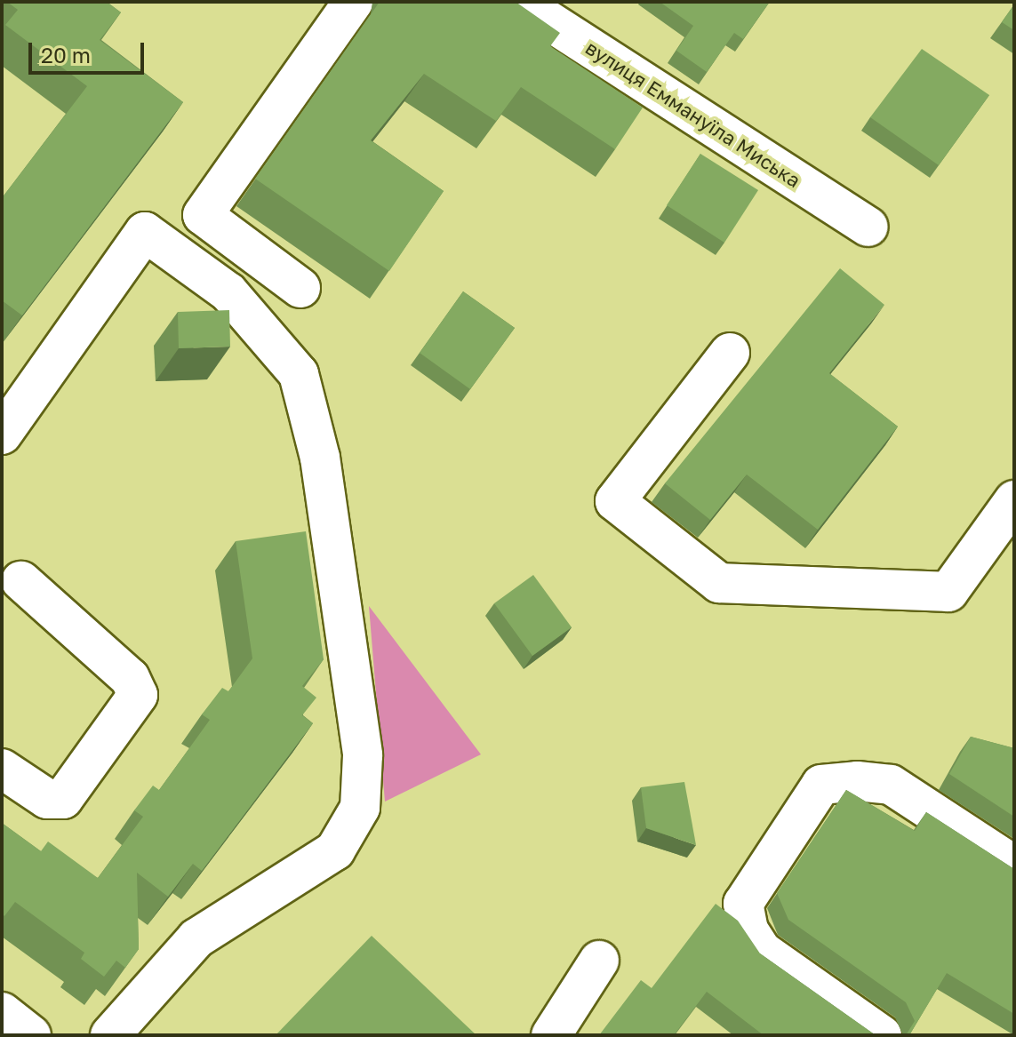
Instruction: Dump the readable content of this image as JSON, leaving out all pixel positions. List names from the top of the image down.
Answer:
{
  "streets": {
    "street": ["вулиця Еммануїла Миська"]
  },
  "scale_bar": "20 m"
}
